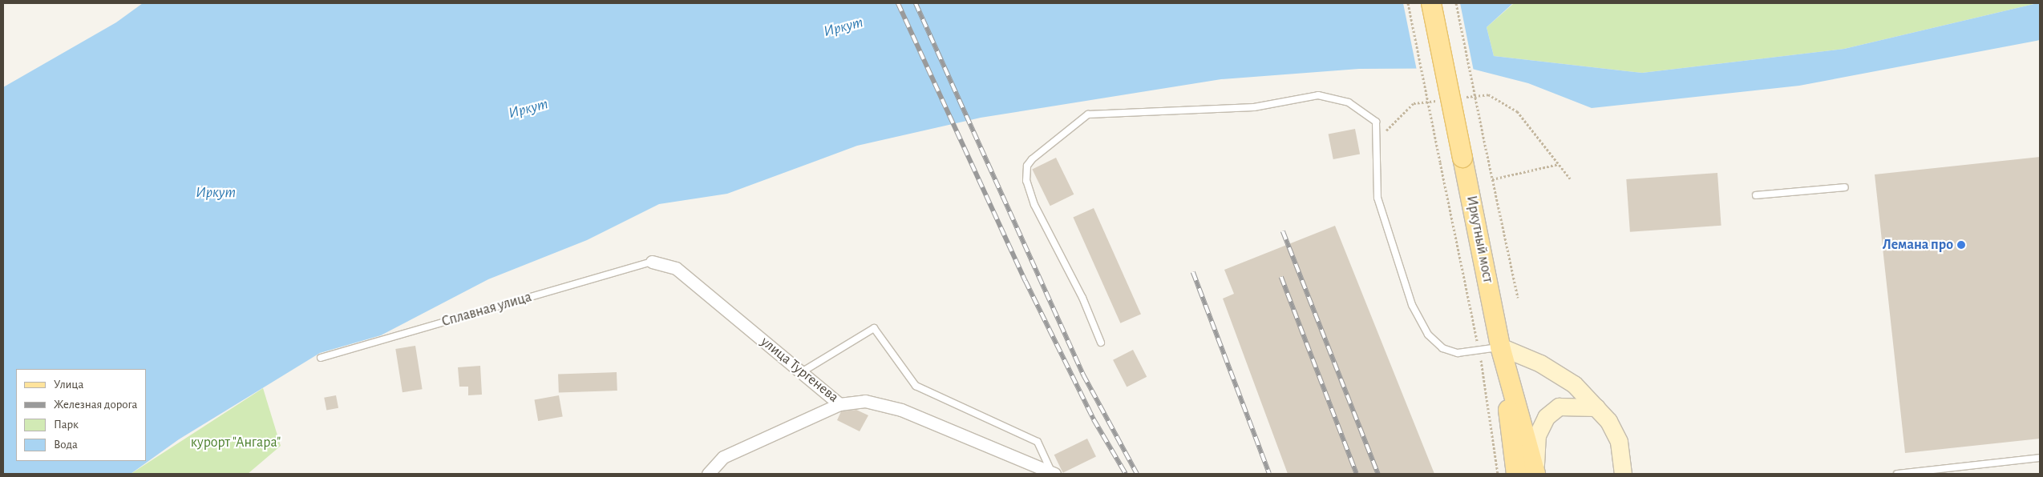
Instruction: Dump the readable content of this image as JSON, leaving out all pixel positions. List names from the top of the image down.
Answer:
{
  "streets": {
    "main road": ["Иркутный мост"],
    "street": ["улица Тургенева"],
    "lane": ["Сплавная улица"]
  },
  "crossings": [
    ["Сплавная улица", "улица Тургенева"]
  ],
  "water": ["Иркут"],
  "parks": ["курорт \"Ангара\""],
  "places": ["Лемана про"],
  "legend": [
    "Улица",
    "Железная дорога",
    "Парк",
    "Вода"
  ]
}
